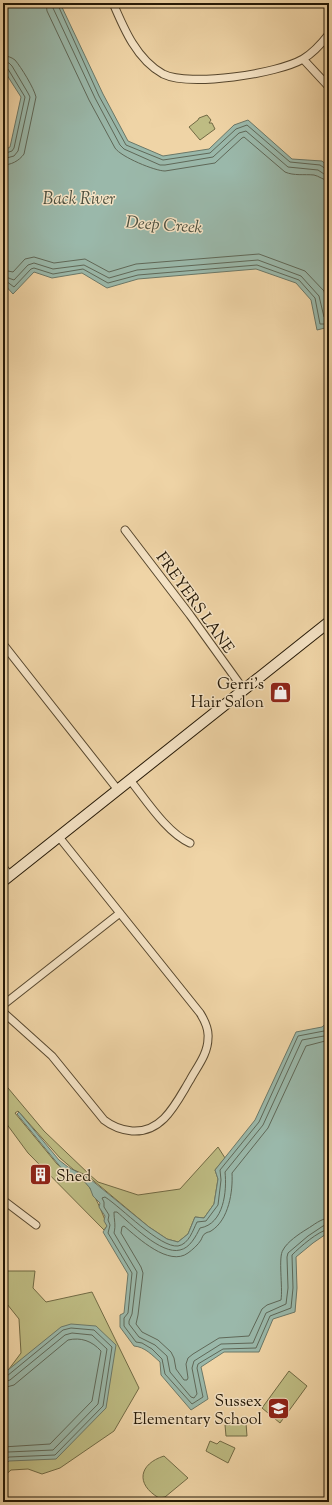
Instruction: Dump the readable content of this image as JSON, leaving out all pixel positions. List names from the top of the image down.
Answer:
{
  "streets": {
    "street": ["FREYERS LANE"]
  },
  "water": ["Back River", "Deep Creek"],
  "places": {
    "shop": ["Gerri's Hair Salon"],
    "building": ["Shed"],
    "school or university": ["Sussex Elementary School"]
  }
}
